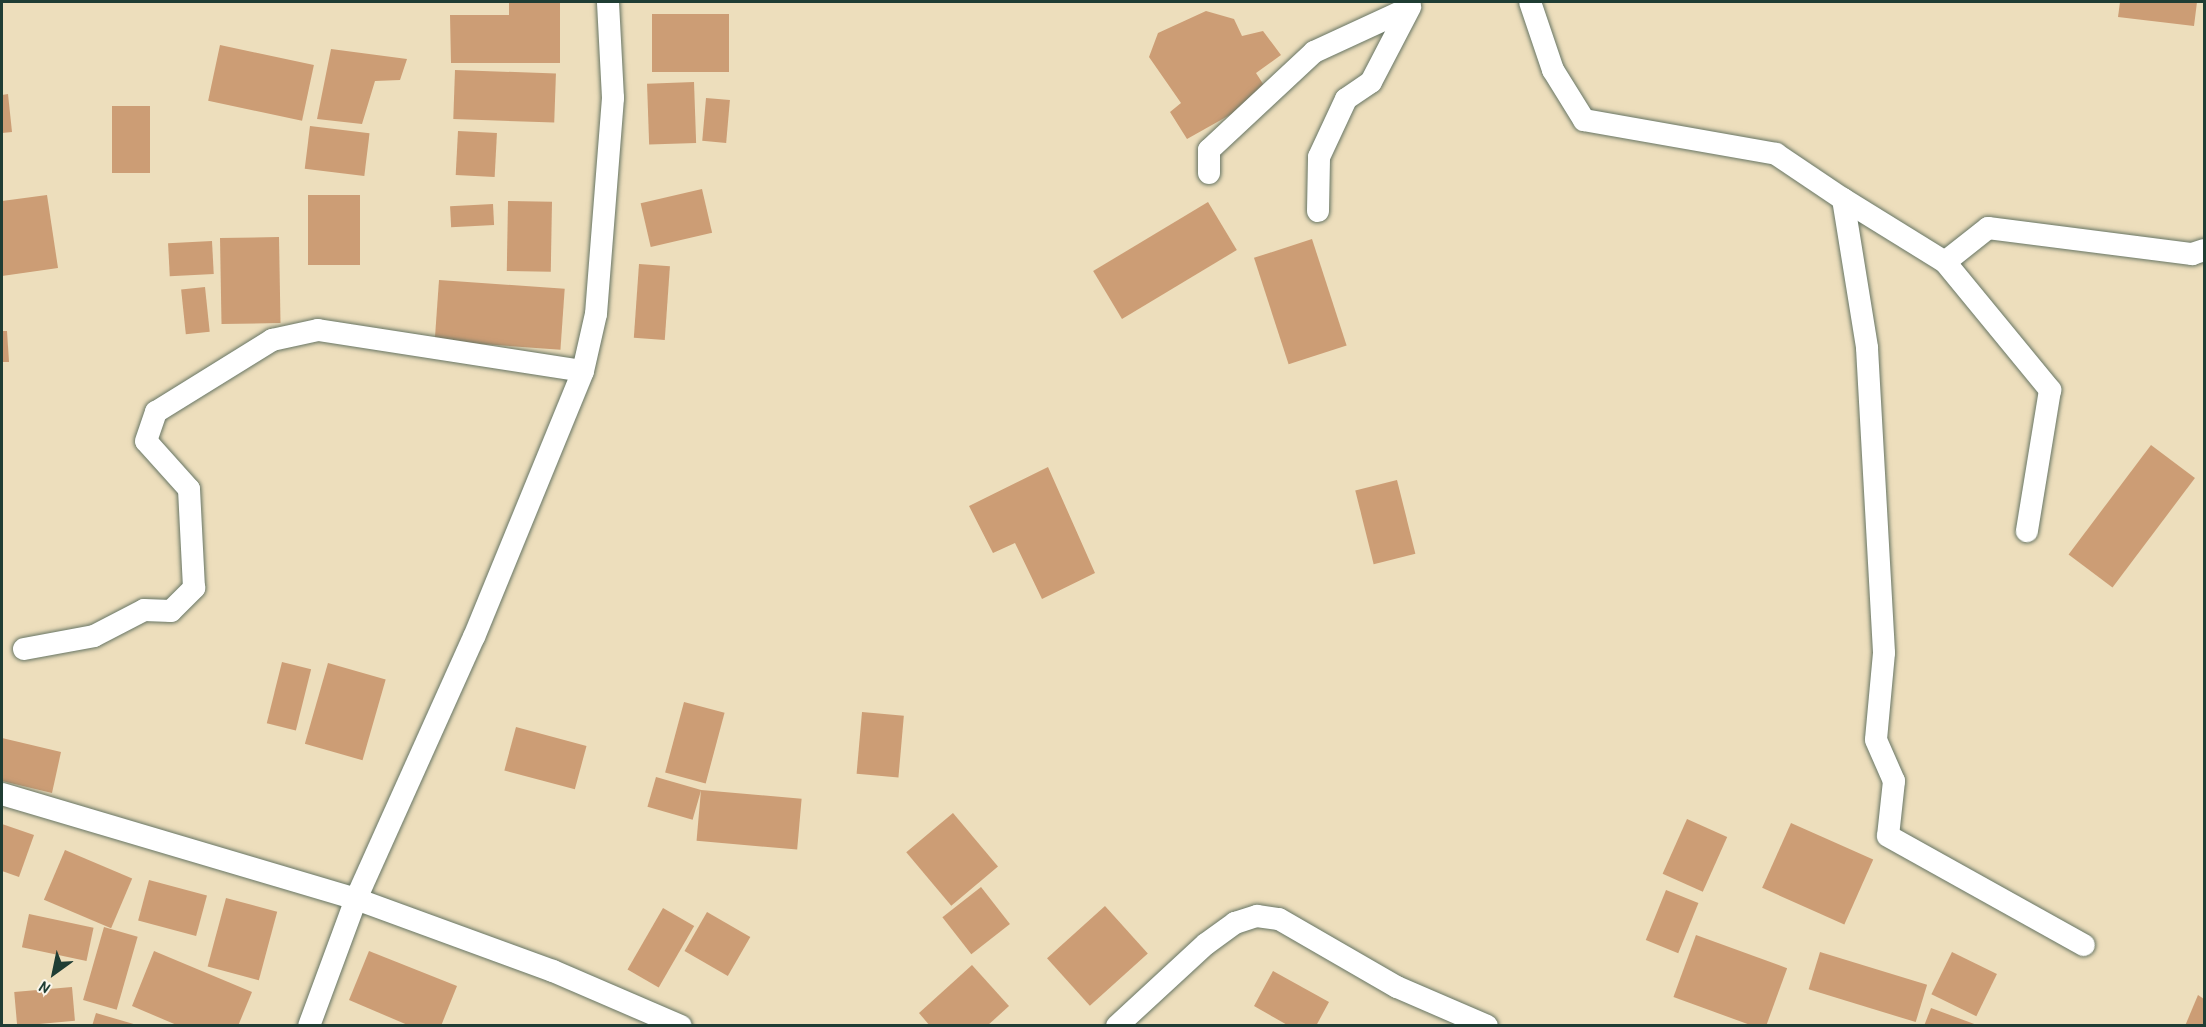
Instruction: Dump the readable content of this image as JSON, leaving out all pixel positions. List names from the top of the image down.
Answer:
{
  "north": "bottom left"
}
